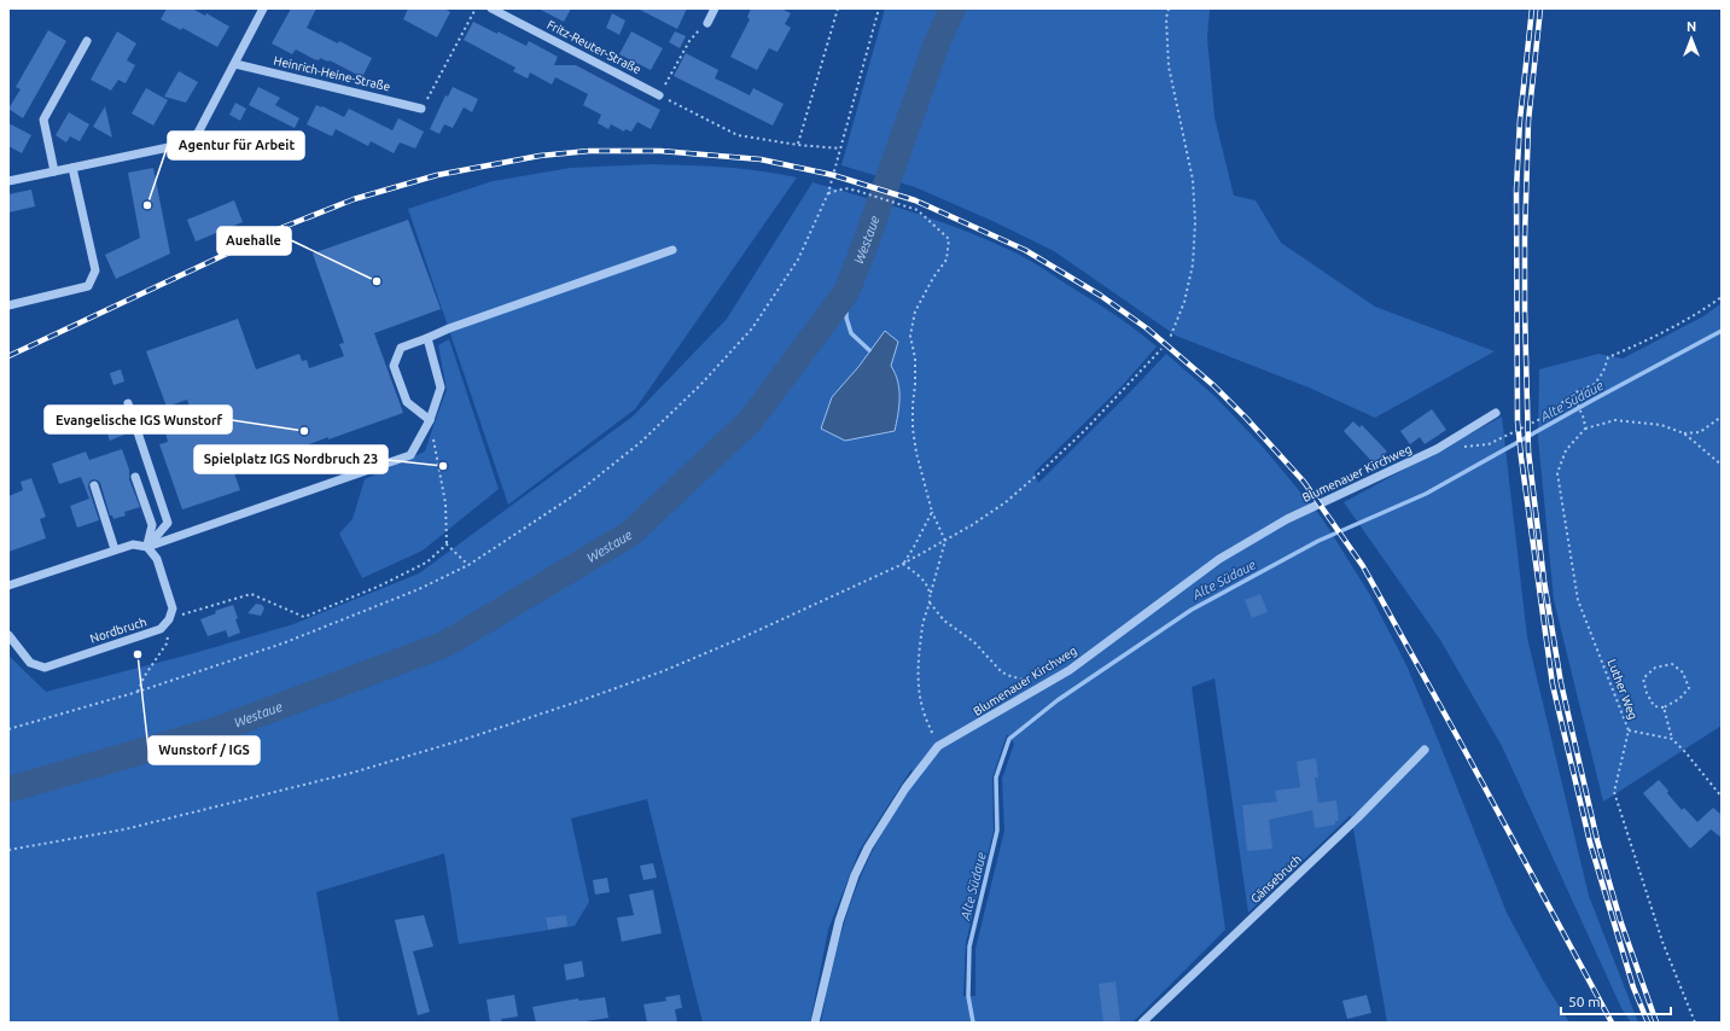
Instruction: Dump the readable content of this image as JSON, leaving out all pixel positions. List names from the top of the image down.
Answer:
{
  "streets": {
    "street": [
      "Fritz-Reuter-Straße",
      "Heinrich-Heine-Straße",
      "Blumenauer Kirchweg",
      "Nordbruch",
      "Gänsebruch"
    ],
    "path": ["Luther Weg"]
  },
  "water": ["Westaue", "Alte Südaue"],
  "places": [
    "Agentur für Arbeit",
    "Auehalle",
    "Evangelische IGS Wunstorf",
    "Spielplatz IGS Nordbruch 23",
    "Wunstorf / IGS"
  ],
  "scale_bar": "50 m",
  "north": "top"
}
